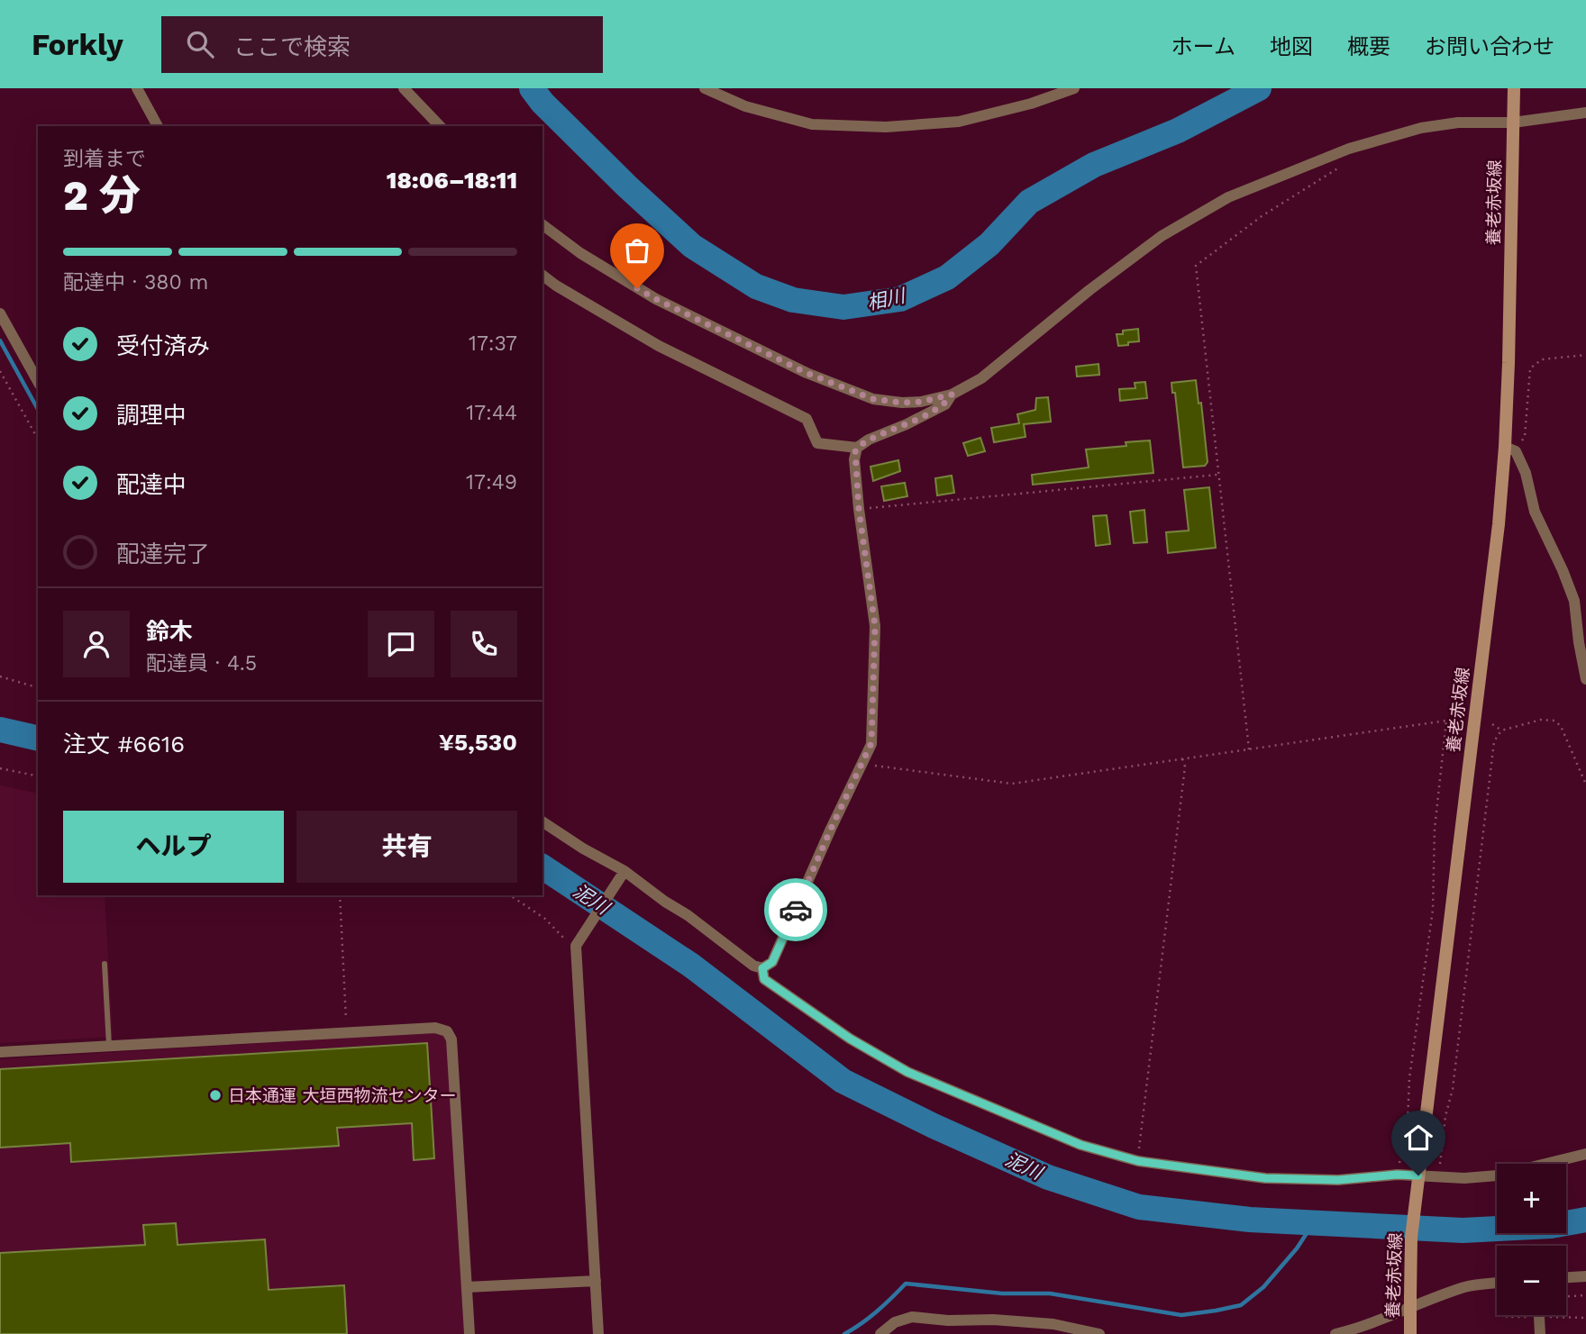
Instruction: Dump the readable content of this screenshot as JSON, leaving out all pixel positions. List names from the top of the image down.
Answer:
{
  "streets": {
    "main road": ["養老赤坂線"]
  },
  "water": ["相川", "泥川"],
  "places": ["日本通運 大垣西物流センター"],
  "page": {
    "header": "Forkly",
    "search": "ここで検索",
    "nav": [
      "ホーム",
      "地図",
      "概要",
      "お問い合わせ"
    ],
    "heading": ["2 分", "到着まで", "18:06–18:11"],
    "panel": [
      "鈴木",
      "配達員 · 4.5",
      "注文 #6616",
      "¥5,530"
    ],
    "bar": "配達中 · 380 m",
    "list": [
      ["受付済み", "17:37"],
      ["調理中", "17:44"],
      ["配達中", "17:49"],
      "配達完了"
    ],
    "buttons": ["ヘルプ", "共有"],
    "map_buttons": ["+", "−"]
  }
}
